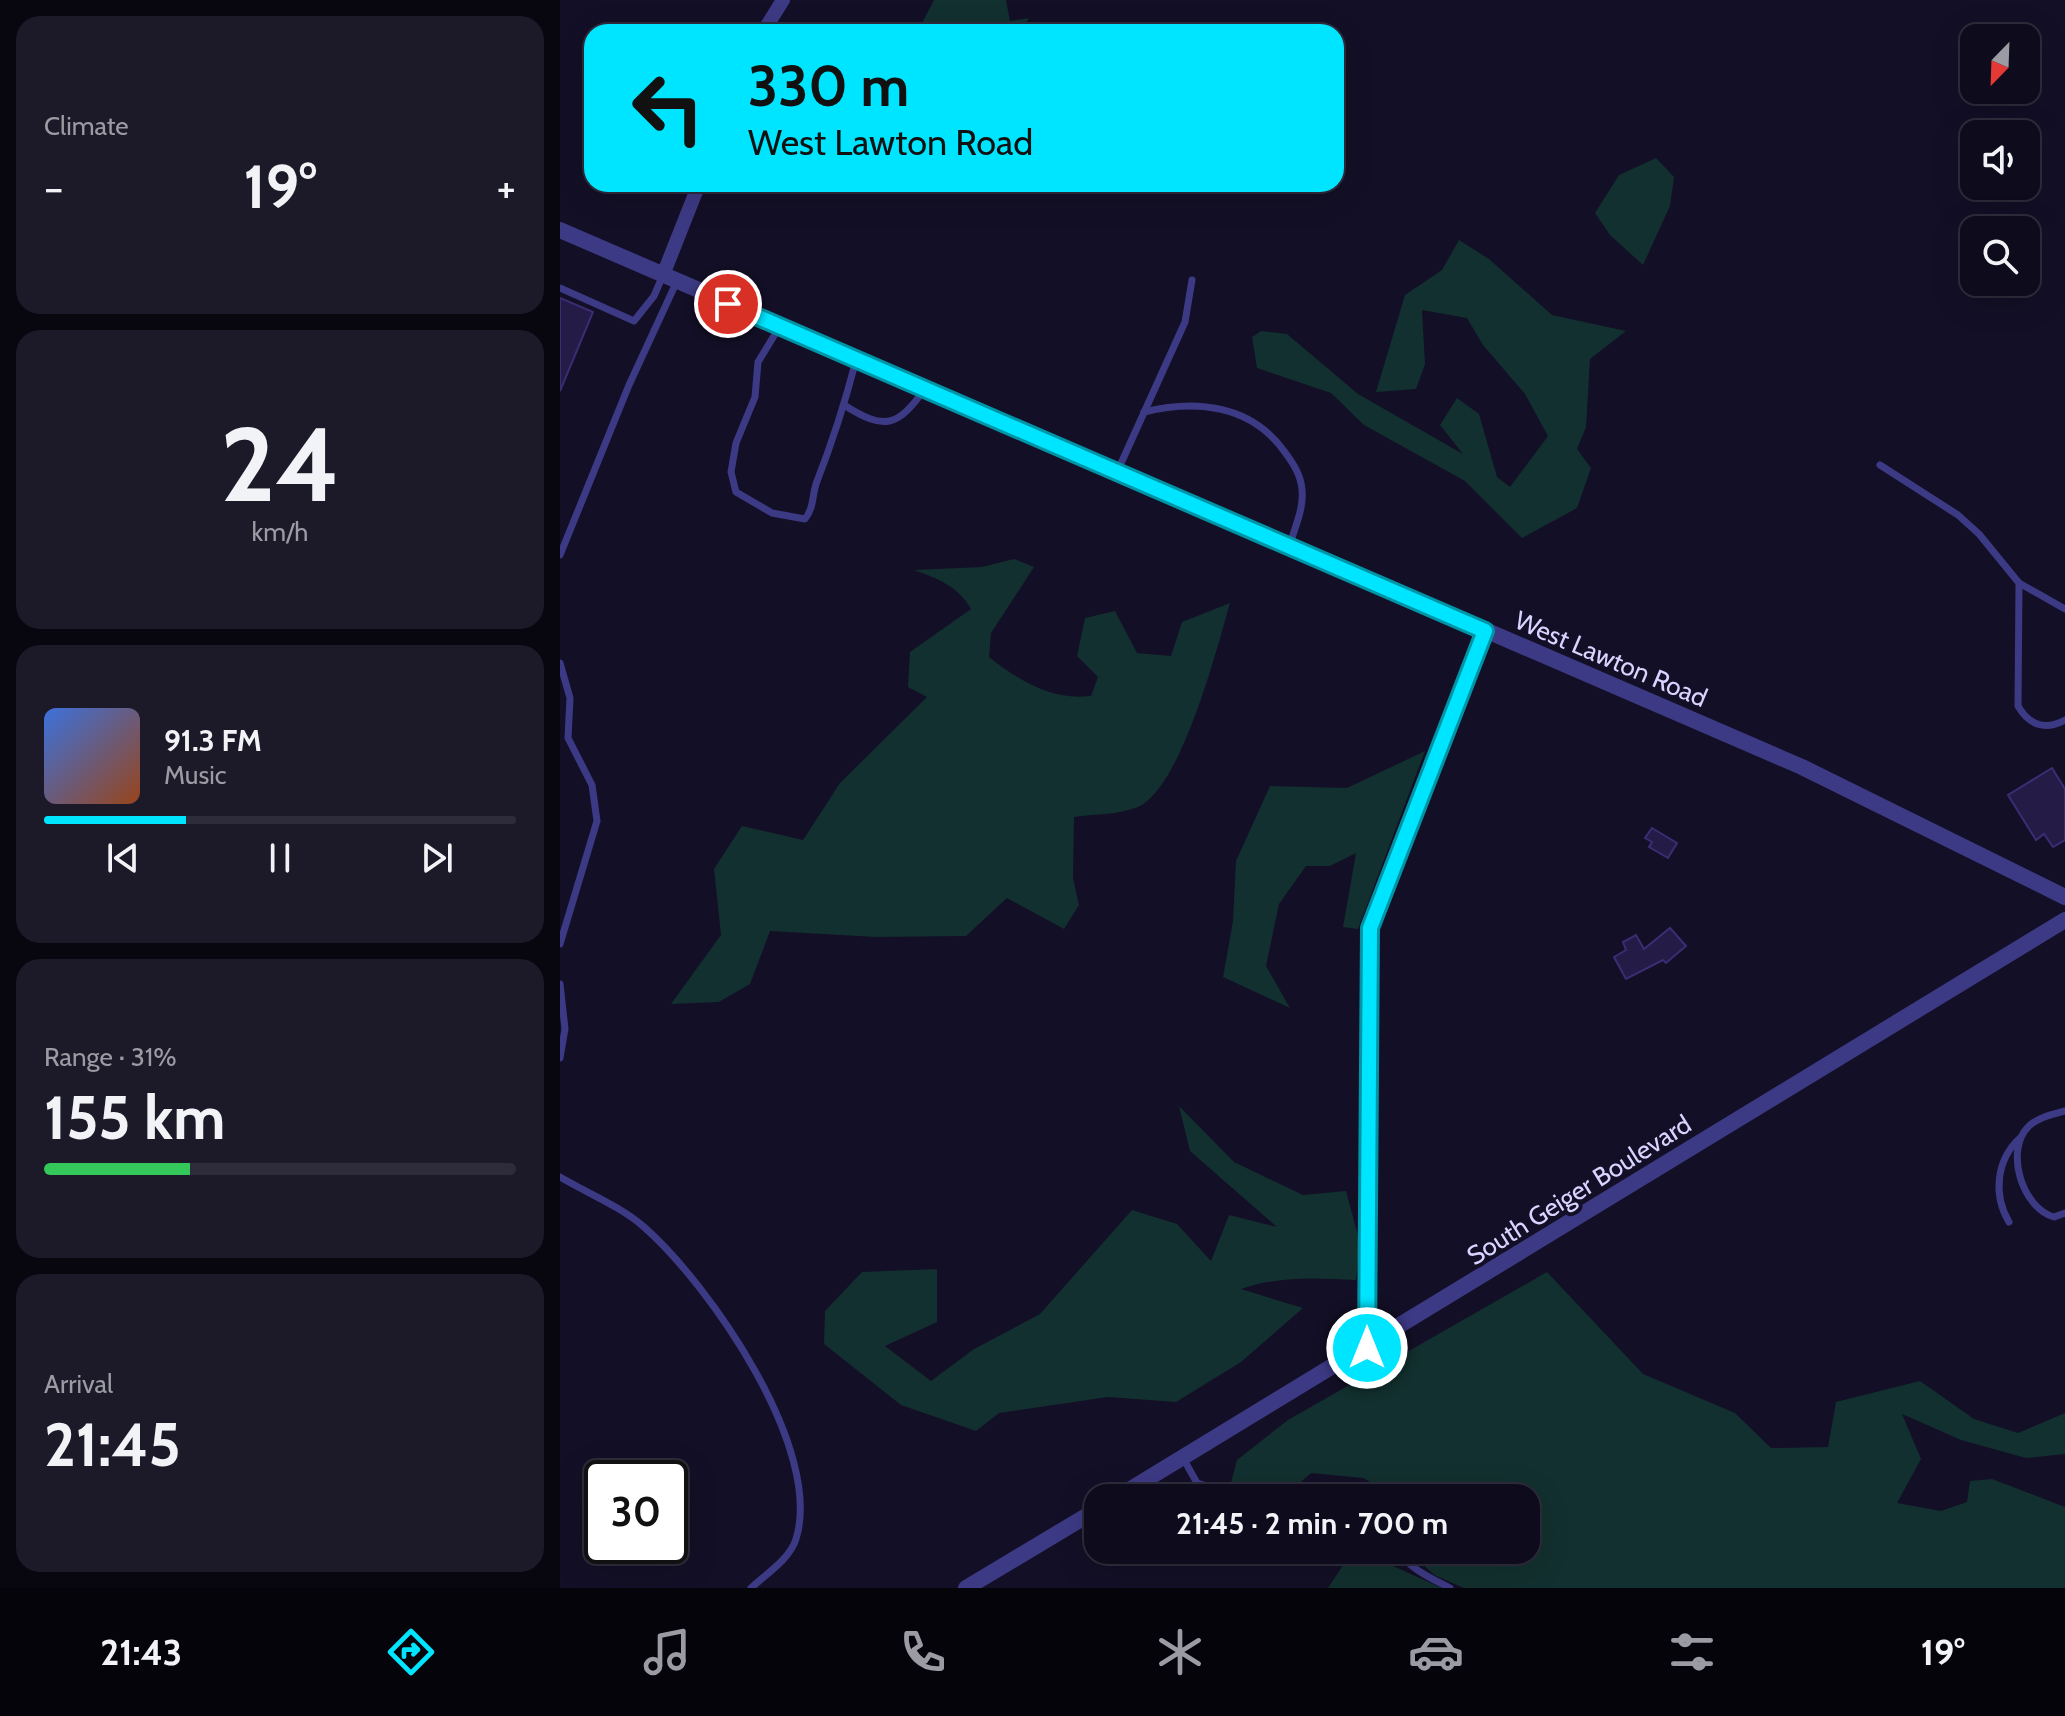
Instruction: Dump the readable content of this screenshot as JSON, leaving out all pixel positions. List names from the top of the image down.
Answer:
{
  "streets": {
    "street": ["West Lawton Road", "South Geiger Boulevard"]
  },
  "north": "bottom left",
  "page": {
    "tile": [
      "Climate",
      ["24", "km/h"],
      ["Range · 31%", "155 km"],
      ["Arrival", "21:45"]
    ],
    "turn": ["330 m", "West Lawton Road"],
    "heat": ["−", "19°", "+"],
    "song": ["91.3 FM", "Music"],
    "limit": "30",
    "trip": "21:45 · 2 min · 700 m",
    "tabs": ["21:43", "19°"]
  }
}
